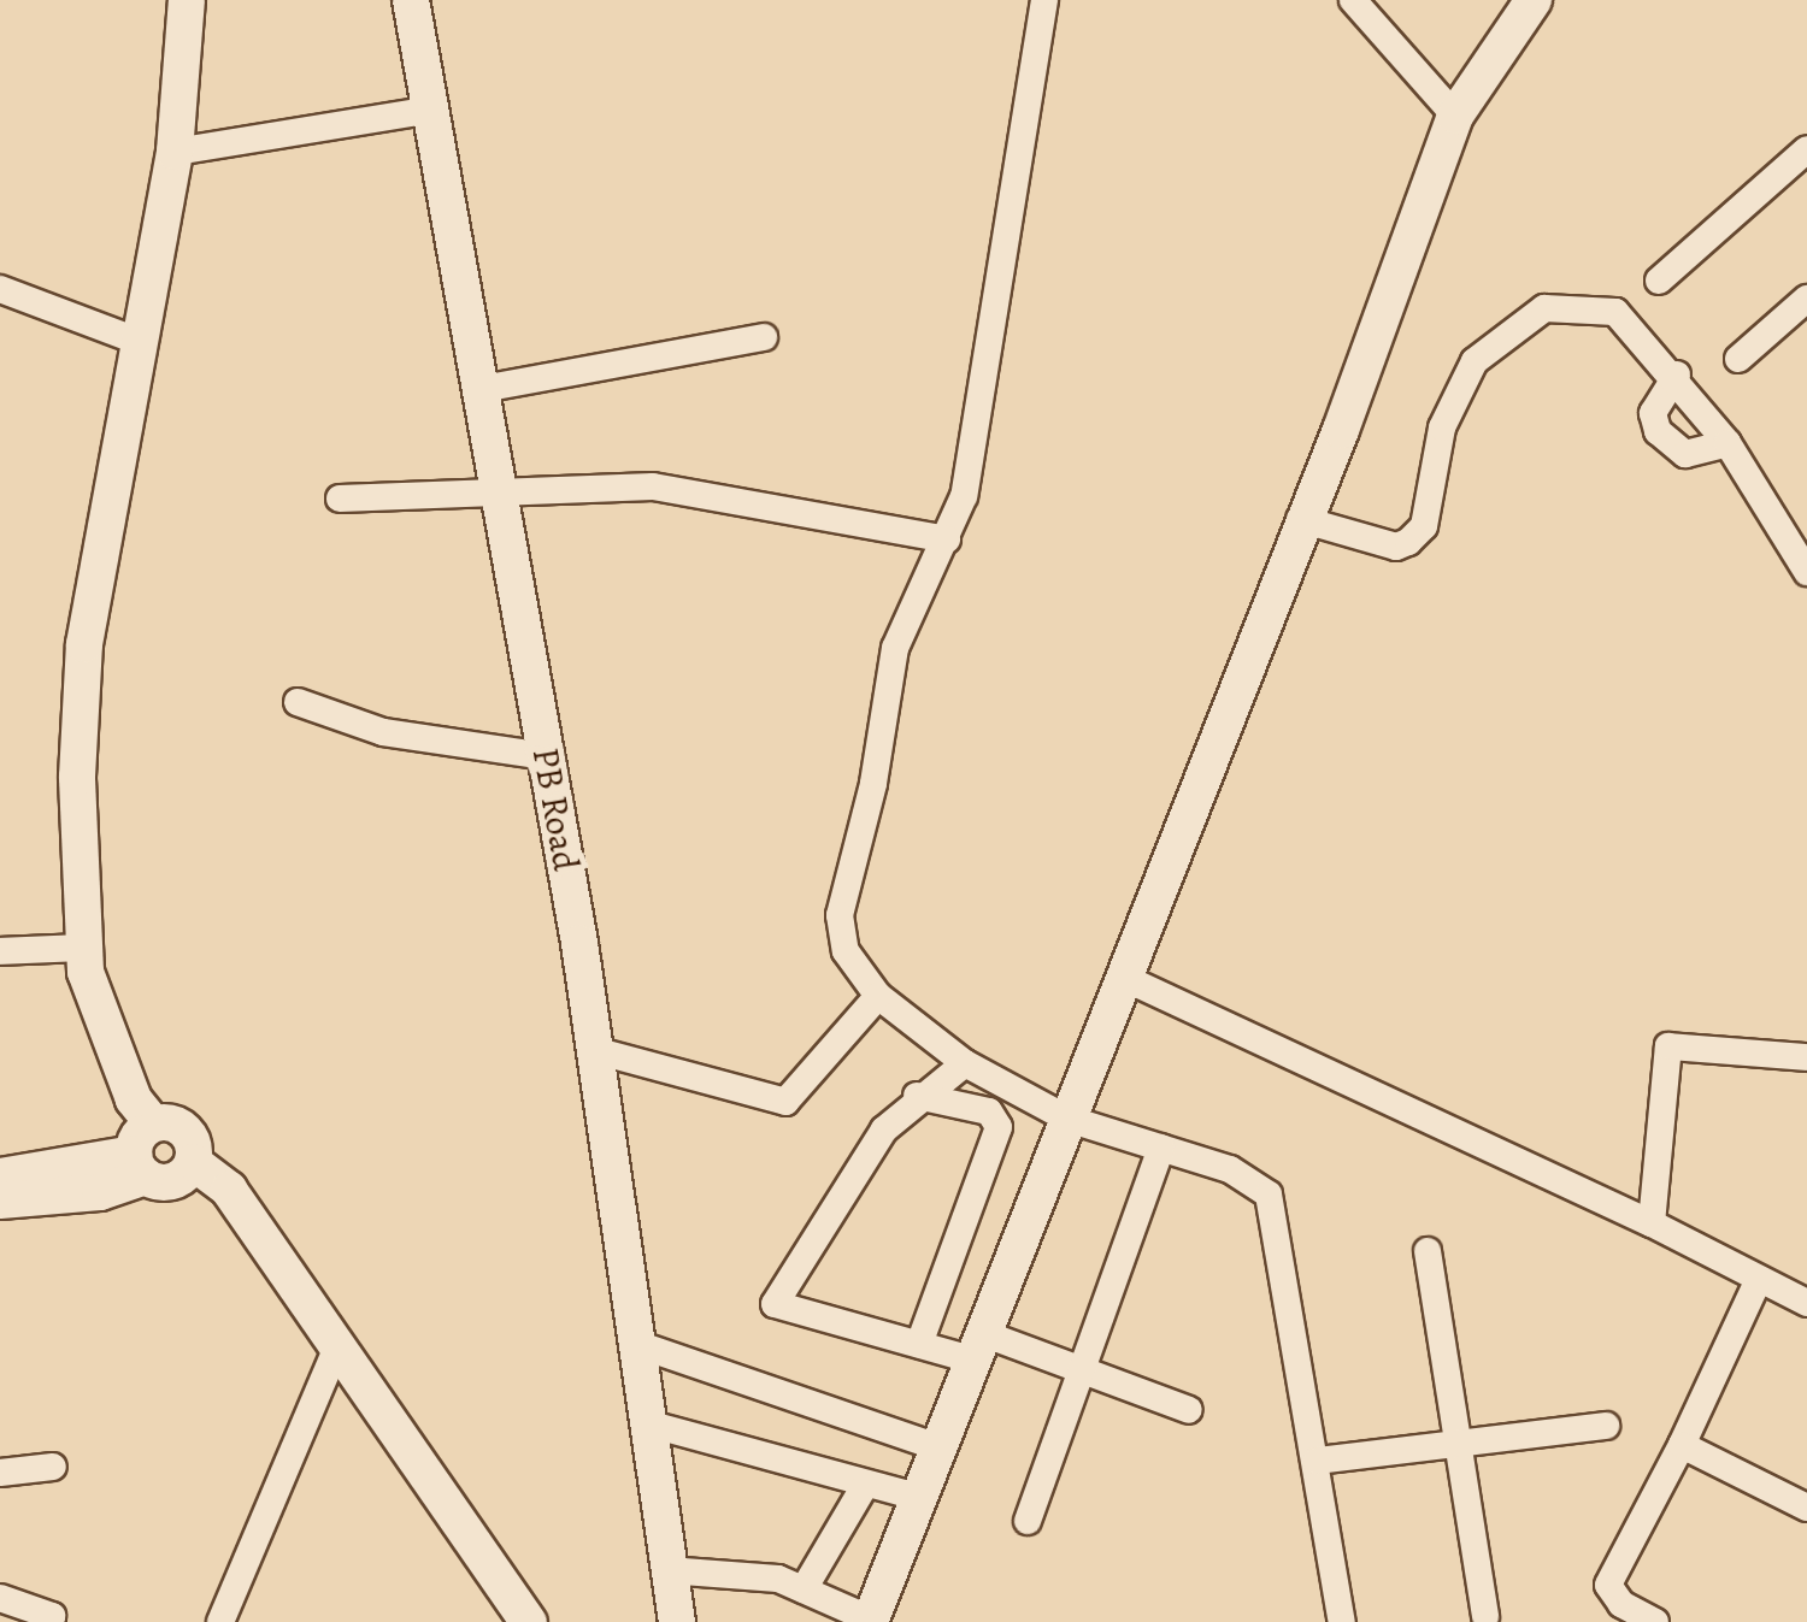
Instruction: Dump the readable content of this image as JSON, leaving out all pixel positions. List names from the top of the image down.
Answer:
{
  "streets": {
    "street": ["PB Road"]
  }
}
